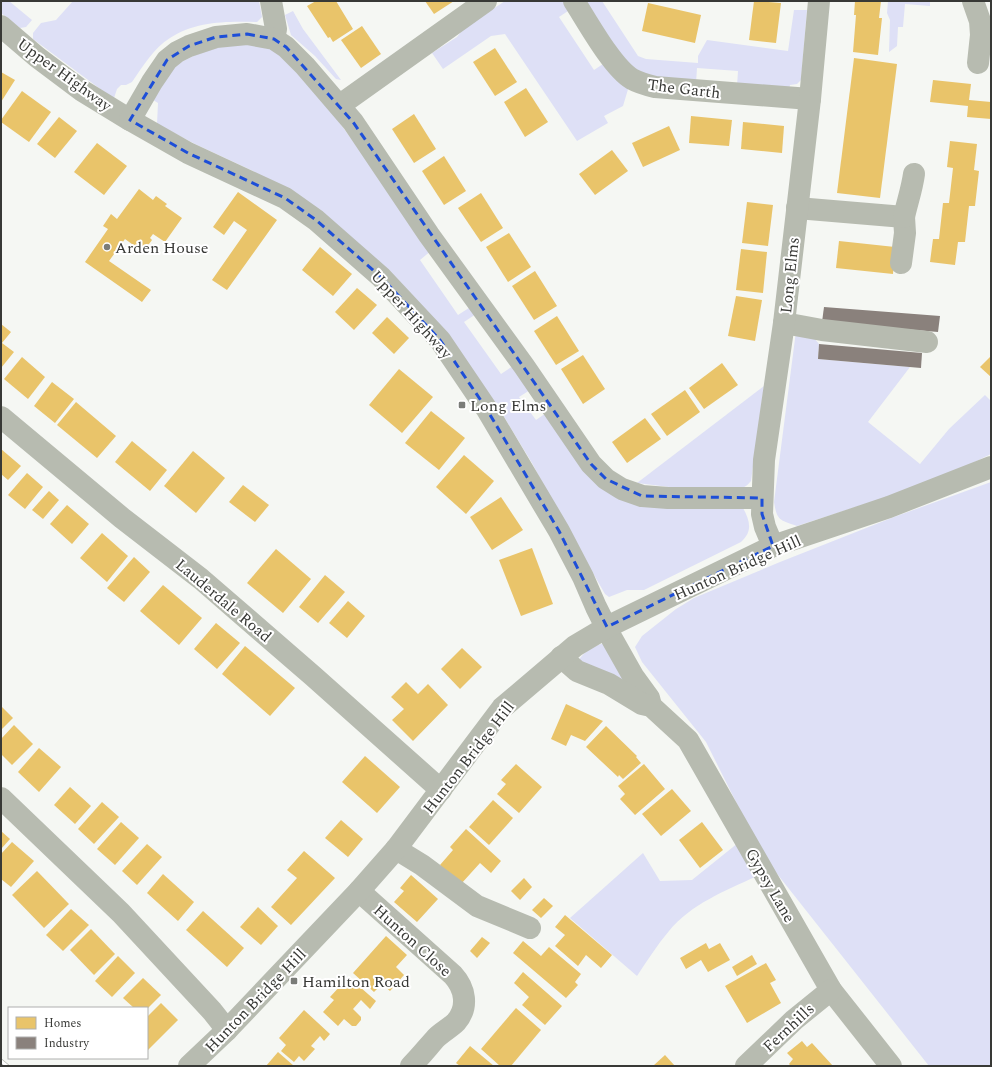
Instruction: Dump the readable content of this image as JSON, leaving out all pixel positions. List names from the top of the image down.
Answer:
{
  "streets": {
    "street": [
      "Upper Highway",
      "The Garth",
      "Long Elms",
      "Hunton Bridge Hill",
      "Lauderdale Road",
      "Gypsy Lane",
      "Hunton Close",
      "Fernhills"
    ]
  },
  "crossings": [
    ["Upper Highway", "Long Elms"],
    ["Upper Highway", "Hunton Bridge Hill"],
    ["Upper Highway", "Gypsy Lane"],
    ["The Garth", "Long Elms"],
    ["Long Elms", "Hunton Bridge Hill"],
    ["Hunton Bridge Hill", "Lauderdale Road"],
    ["Hunton Bridge Hill", "Gypsy Lane"],
    ["Hunton Bridge Hill", "Hunton Close"],
    ["Gypsy Lane", "Fernhills"]
  ],
  "places": {
    "other": ["Arden House"],
    "transit": ["Long Elms", "Hamilton Road"]
  },
  "legend": ["Homes", "Industry"]
}
